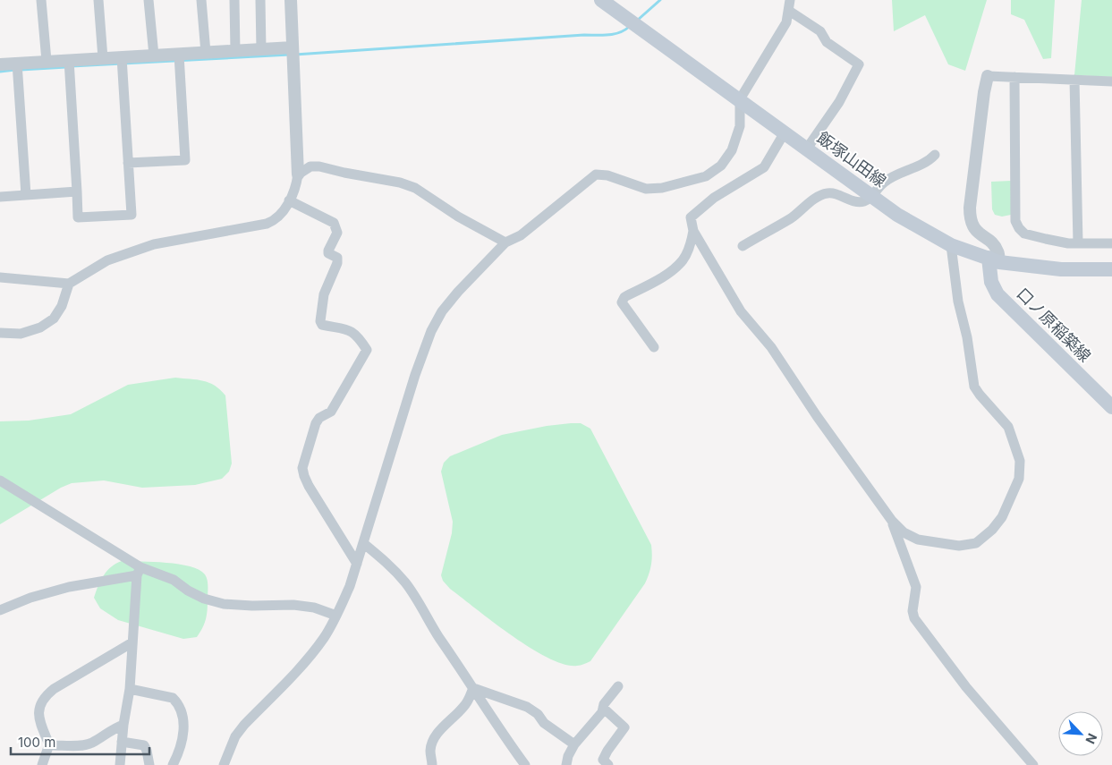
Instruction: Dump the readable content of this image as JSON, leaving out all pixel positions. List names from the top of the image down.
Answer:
{
  "streets": {
    "main road": ["飯塚山田線", "口ノ原稲築線"]
  },
  "crossings": [
    ["飯塚山田線", "口ノ原稲築線"]
  ],
  "scale_bar": "100 m",
  "north": "bottom right"
}
